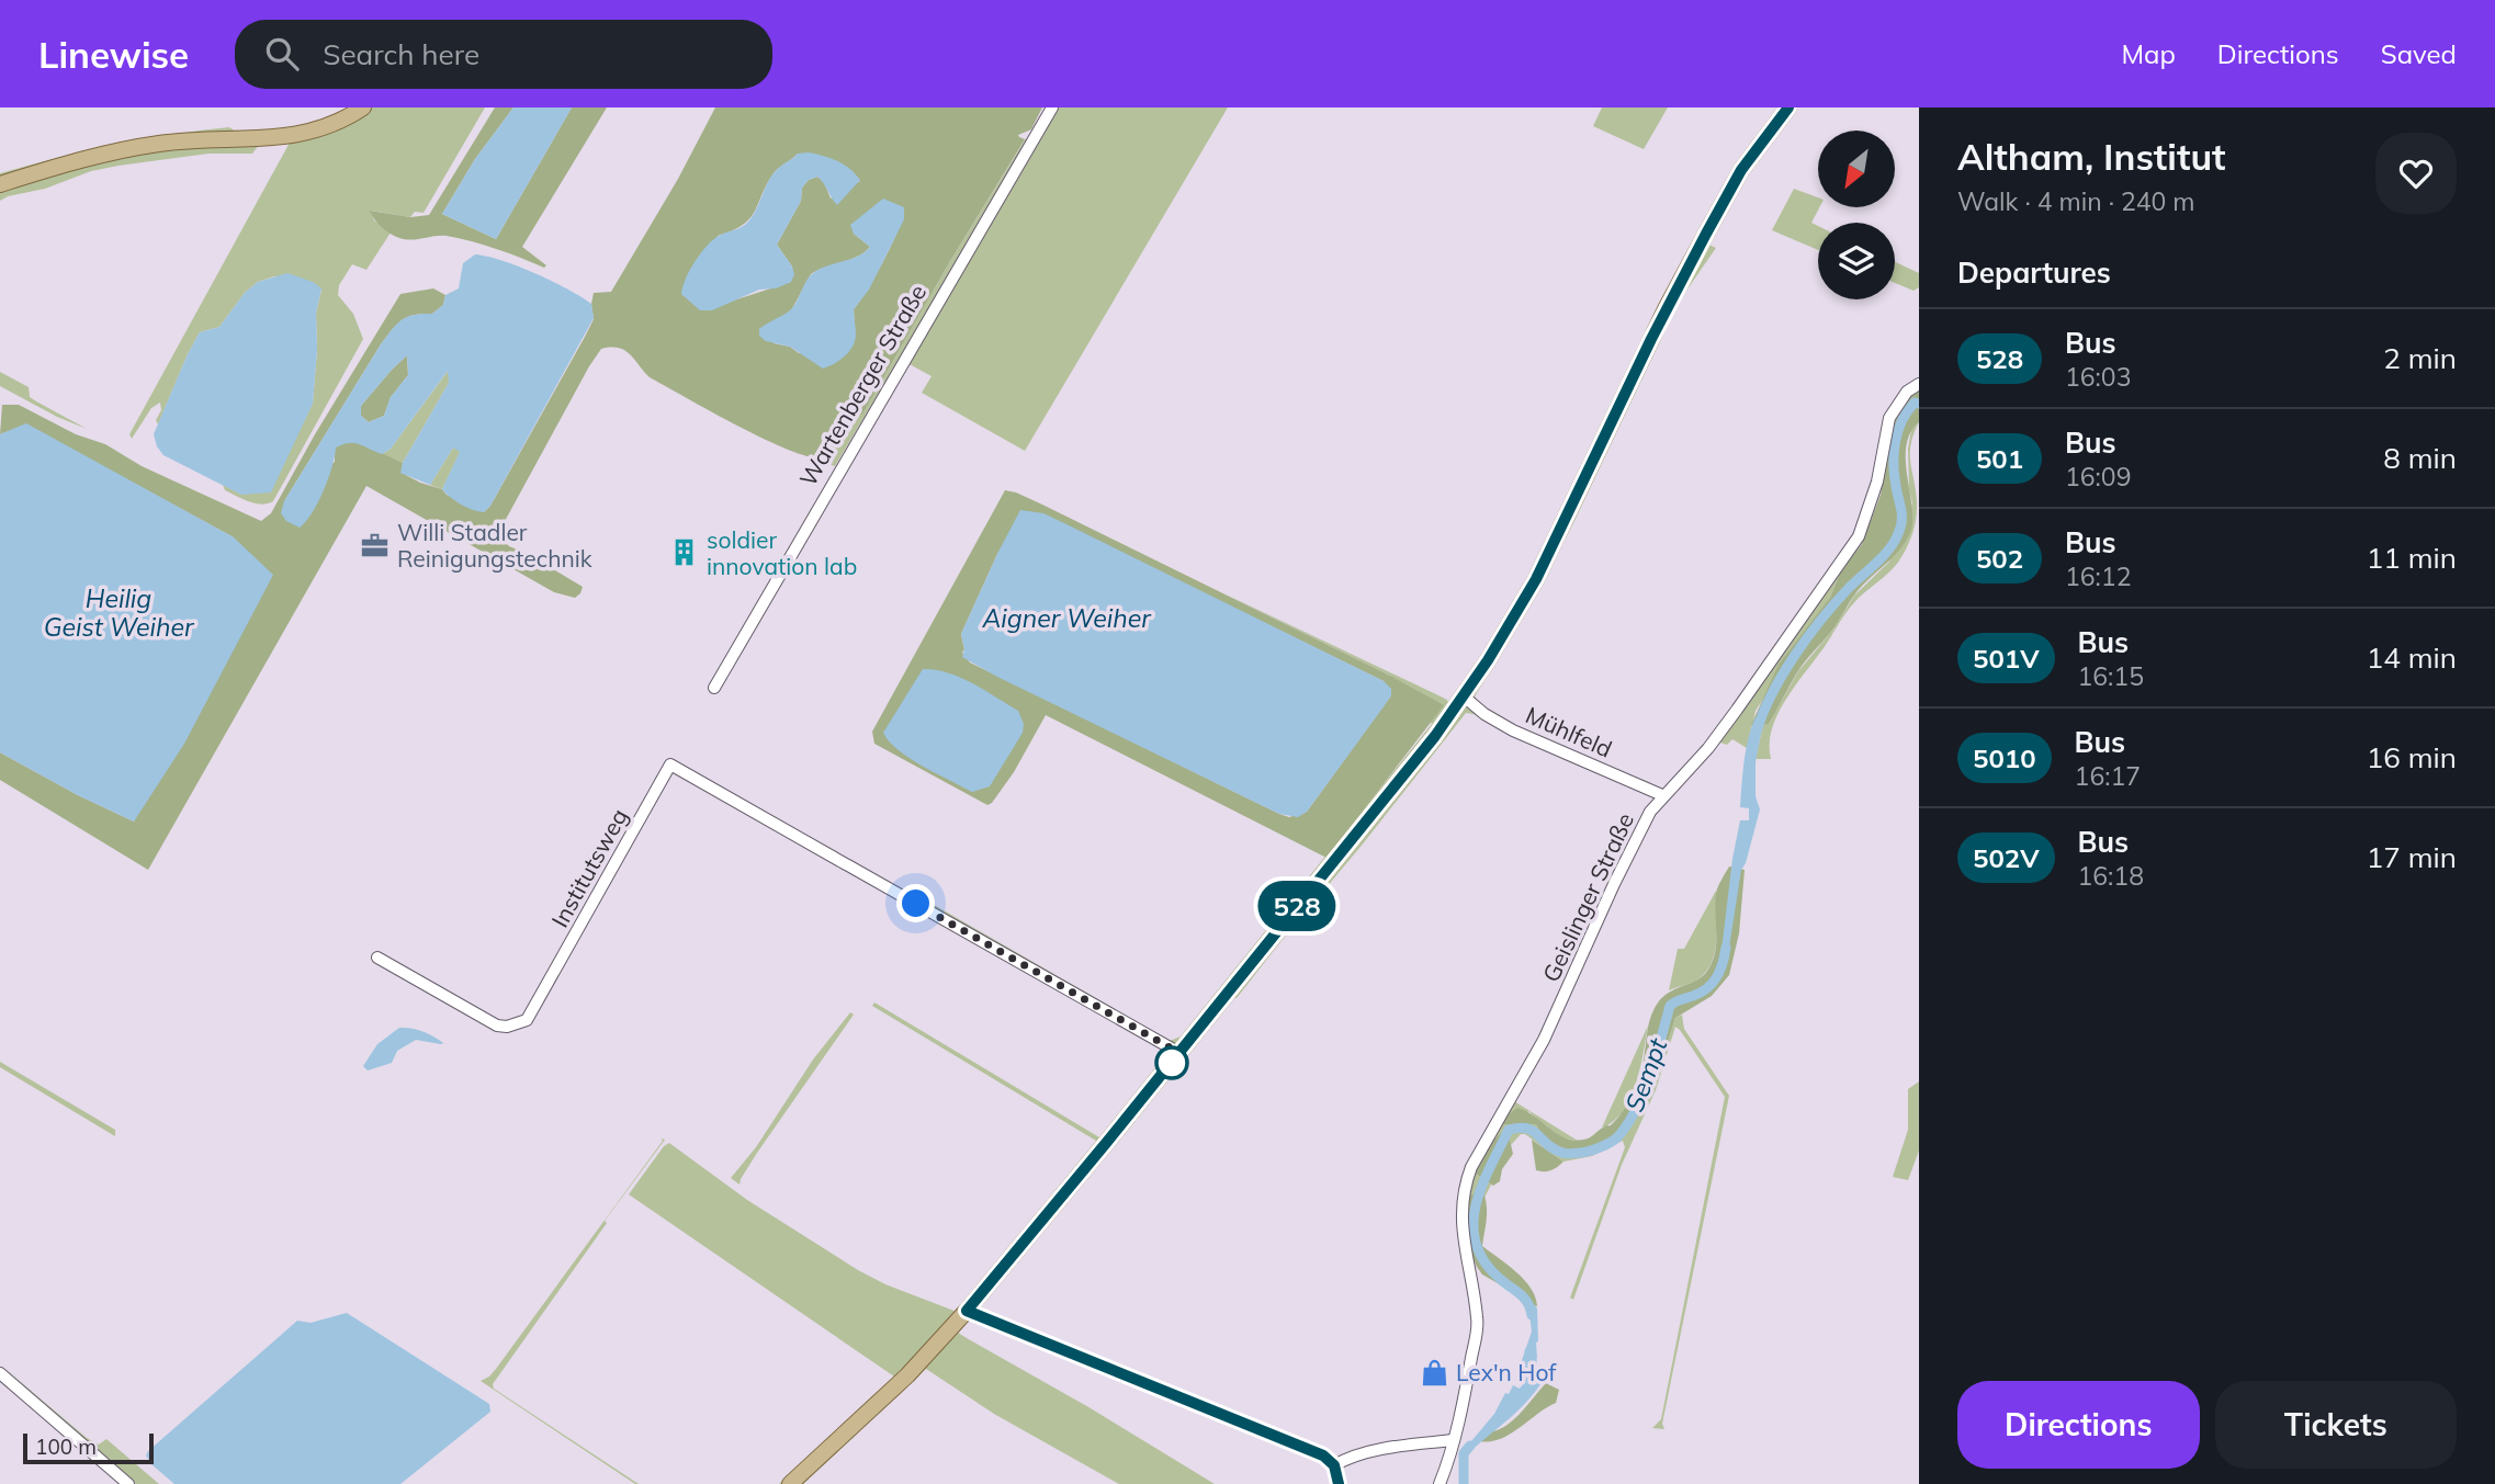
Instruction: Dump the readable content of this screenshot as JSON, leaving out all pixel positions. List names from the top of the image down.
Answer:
{
  "streets": {
    "street": [
      "Wartenberger Straße",
      "Mühlfeld",
      "Institutsweg",
      "Geislinger Straße"
    ]
  },
  "crossings": [
    ["Mühlfeld", "Geislinger Straße"]
  ],
  "water": ["Heilig Geist Weiher", "Aigner Weiher", "Sempt"],
  "places": {
    "office": ["Willi Stadler Reinigungstechnik"],
    "building": ["soldier innovation lab"],
    "shop": ["Lex'n Hof"]
  },
  "lines": ["bus line 528"],
  "scale_bar": "100 m",
  "north": "bottom left",
  "page": {
    "header": "Linewise",
    "search": "Search here",
    "nav": ["Map", "Directions", "Saved"],
    "on_map": "528",
    "heading": [
      ["Altham, Institut", "Walk · 4 min · 240 m"],
      "Departures"
    ],
    "list": [
      {
        "mark": "528",
        "name": "Bus",
        "note": "16:03",
        "value": "2 min"
      },
      {
        "mark": "501",
        "name": "Bus",
        "note": "16:09",
        "value": "8 min"
      },
      {
        "mark": "502",
        "name": "Bus",
        "note": "16:12",
        "value": "11 min"
      },
      {
        "mark": "501V",
        "name": "Bus",
        "note": "16:15",
        "value": "14 min"
      },
      {
        "mark": "5010",
        "name": "Bus",
        "note": "16:17",
        "value": "16 min"
      },
      {
        "mark": "502V",
        "name": "Bus",
        "note": "16:18",
        "value": "17 min"
      }
    ],
    "buttons": ["Directions", "Tickets"],
    "scale": "100 m"
  }
}
